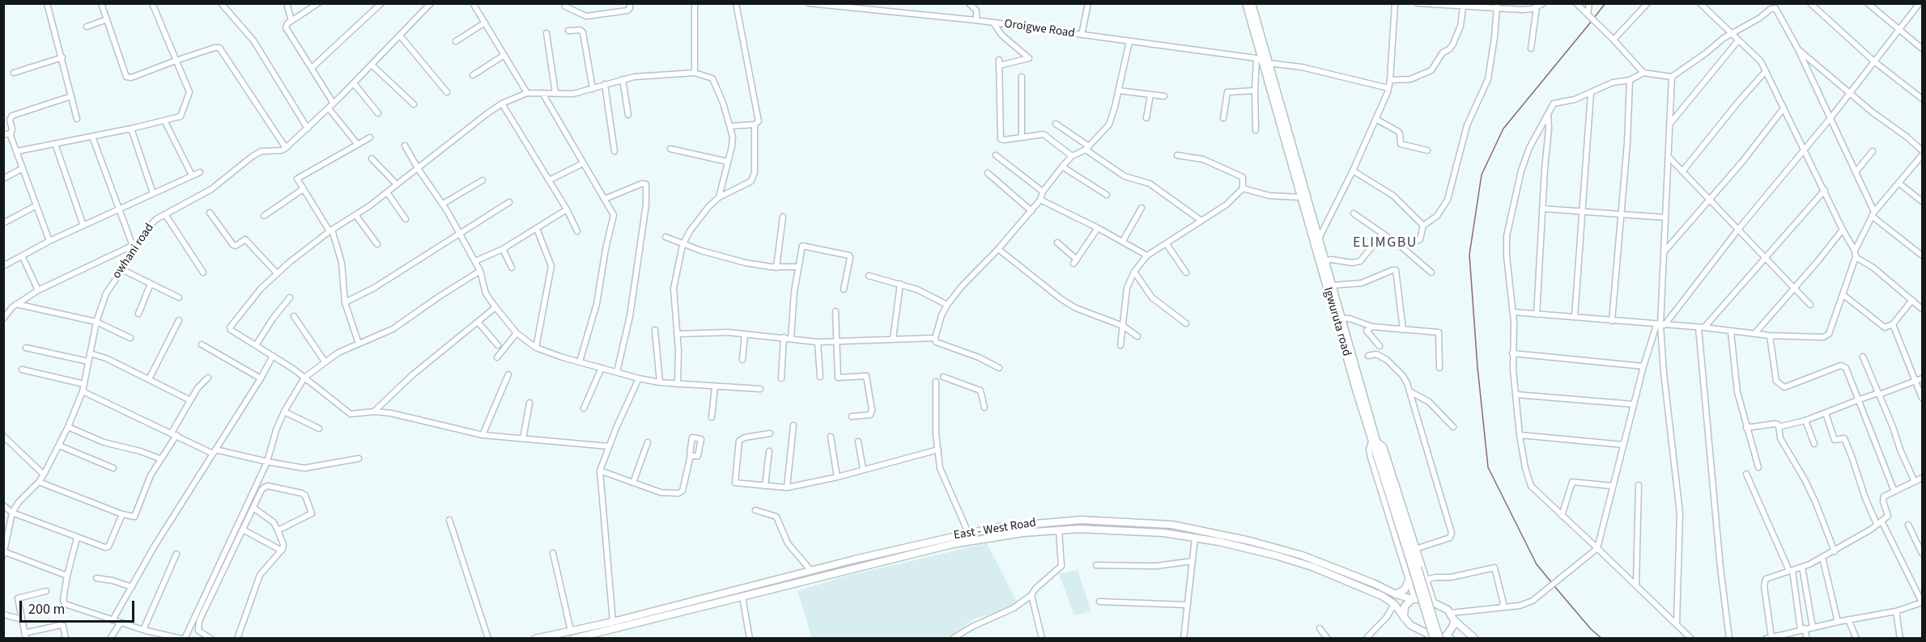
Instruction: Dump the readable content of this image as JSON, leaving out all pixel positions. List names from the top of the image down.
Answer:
{
  "streets": {
    "main road": ["Igwuruta road", "East - West Road"],
    "street": ["Oroigwe Road", "owhani road"]
  },
  "crossings": [
    ["Oroigwe Road", "Igwuruta road"]
  ],
  "districts": ["ELIMGBU"],
  "scale_bar": "200 m"
}
